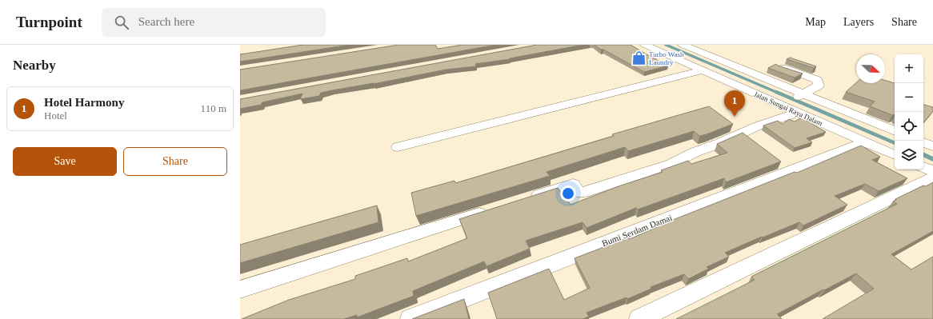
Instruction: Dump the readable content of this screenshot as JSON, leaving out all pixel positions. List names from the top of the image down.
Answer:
{
  "streets": {
    "street": ["Jalan Sungai Raya Dalam", "Bumi Serdam Damai"]
  },
  "crossings": [
    ["Jalan Sungai Raya Dalam", "Bumi Serdam Damai"]
  ],
  "places": {
    "shop": ["Turbo Wash Laundry"]
  },
  "north": "bottom right",
  "page": {
    "header": "Turnpoint",
    "search": "Search here",
    "nav": ["Map", "Layers", "Share"],
    "heading": "Nearby",
    "map_buttons": ["+", "−"],
    "list": [
      {
        "mark": "1",
        "name": "Hotel Harmony",
        "note": "Hotel",
        "value": "110 m"
      }
    ],
    "pins": "1",
    "buttons": ["Save", "Share"]
  }
}
